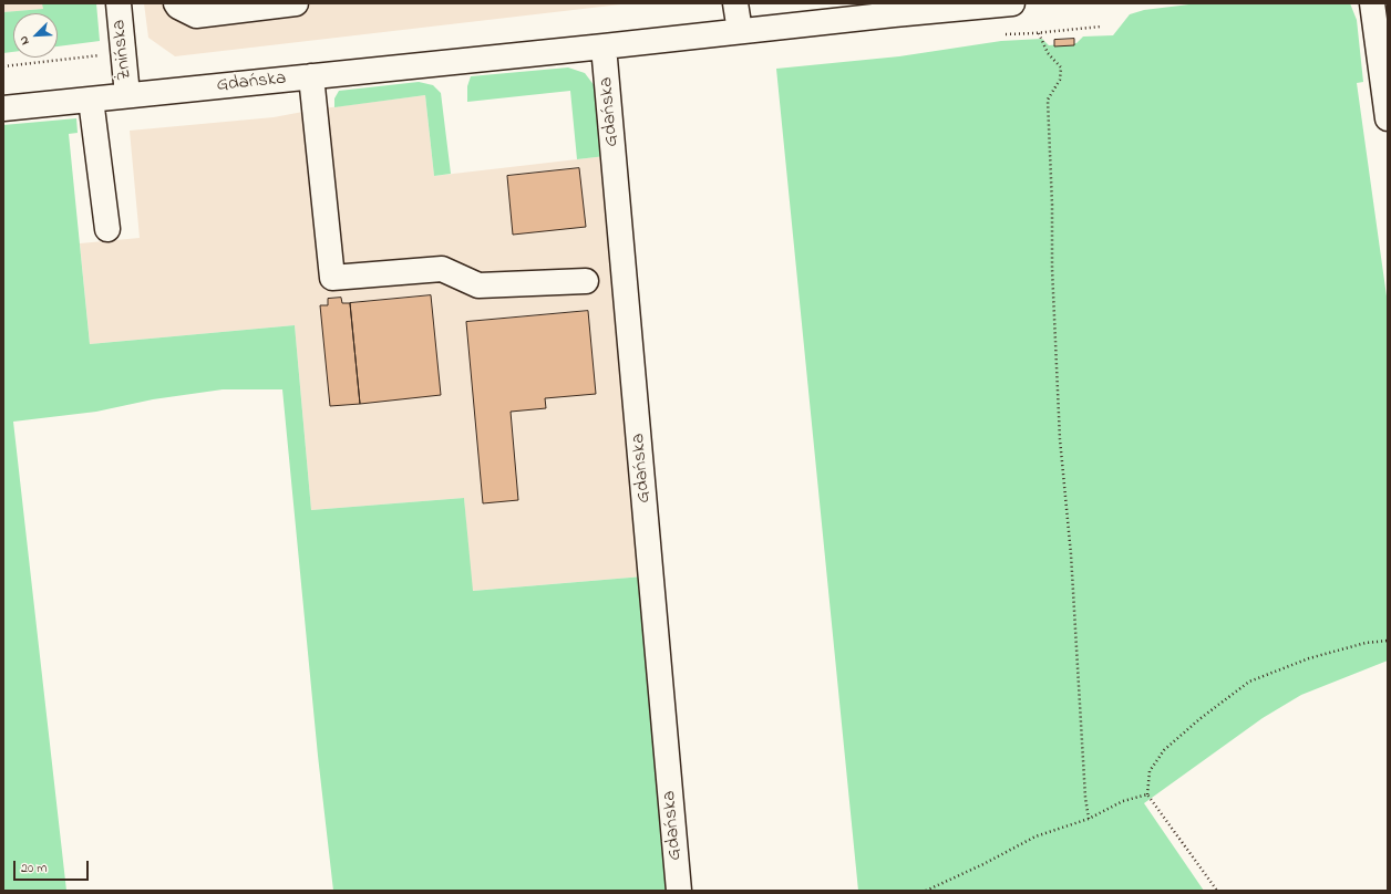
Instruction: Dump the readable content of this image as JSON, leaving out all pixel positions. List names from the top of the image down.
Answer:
{
  "streets": {
    "street": ["Żnińska", "Gdańska"]
  },
  "crossings": [
    ["Żnińska", "Gdańska"]
  ],
  "scale_bar": "20 m",
  "north": "bottom left"
}
